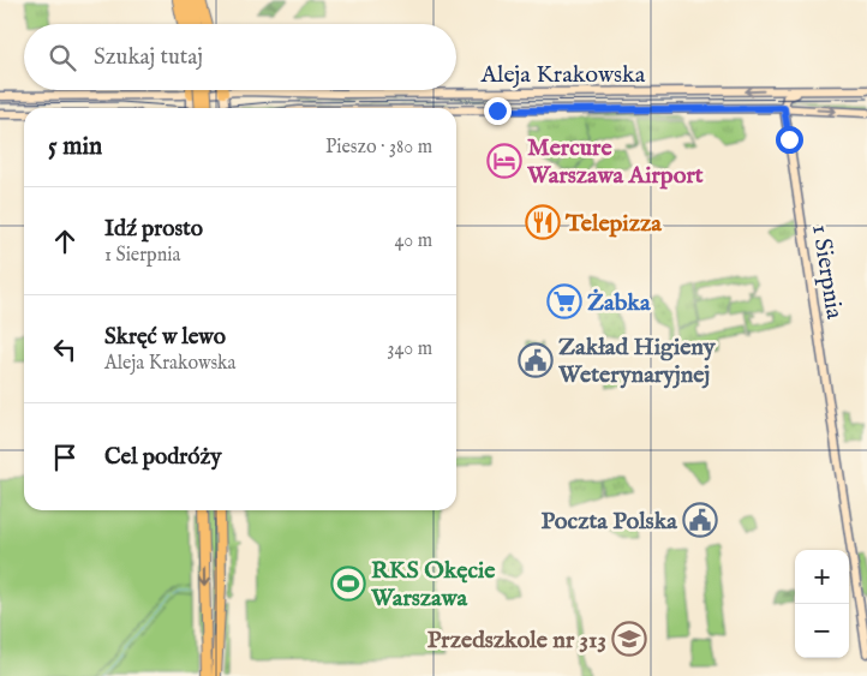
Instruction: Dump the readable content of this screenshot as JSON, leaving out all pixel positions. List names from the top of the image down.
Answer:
{
  "streets": {
    "main road": ["Aleja Krakowska", "1 Sierpnia"]
  },
  "crossings": [
    ["Aleja Krakowska", "1 Sierpnia"]
  ],
  "places": {
    "hotel": ["Mercure Warszawa Airport"],
    "restaurant": ["Telepizza"],
    "supermarket": ["Żabka"],
    "public building": ["Zakład Higieny Weterynaryjnej", "Poczta Polska"],
    "sports": ["RKS Okęcie Warszawa"],
    "school or university": ["Przedszkole nr 313"]
  },
  "page": {
    "search": "Szukaj tutaj",
    "heading": ["5 min", "Pieszo · 380 m"],
    "list": [
      ["Idź prosto", "1 Sierpnia", "40 m"],
      ["Skręć w lewo", "Aleja Krakowska", "340 m"],
      "Cel podróży"
    ],
    "map_buttons": ["+", "−"]
  }
}
